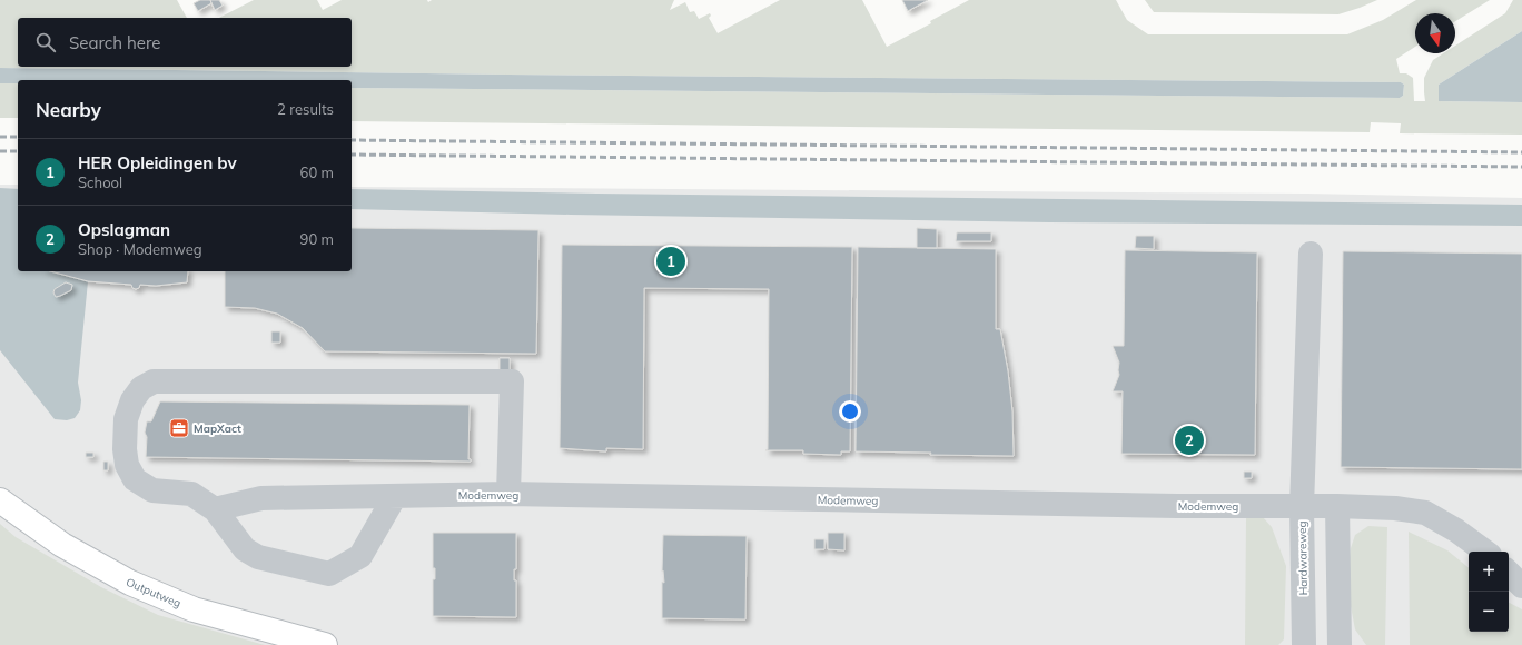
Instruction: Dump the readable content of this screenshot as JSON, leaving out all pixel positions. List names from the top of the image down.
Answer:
{
  "streets": {
    "main road": ["Outputweg"],
    "street": ["Modemweg", "Hardwareweg"]
  },
  "crossings": [
    ["Modemweg", "Hardwareweg"]
  ],
  "places": {
    "office": ["MapXact"]
  },
  "north": "bottom",
  "page": {
    "search": "Search here",
    "heading": ["Nearby", "2 results"],
    "list": [
      {
        "mark": "1",
        "name": "HER Opleidingen bv",
        "note": "School",
        "value": "60 m"
      },
      {
        "mark": "2",
        "name": "Opslagman",
        "note": "Shop · Modemweg",
        "value": "90 m"
      }
    ],
    "pins": ["1", "2"],
    "map_buttons": ["+", "−"]
  }
}
